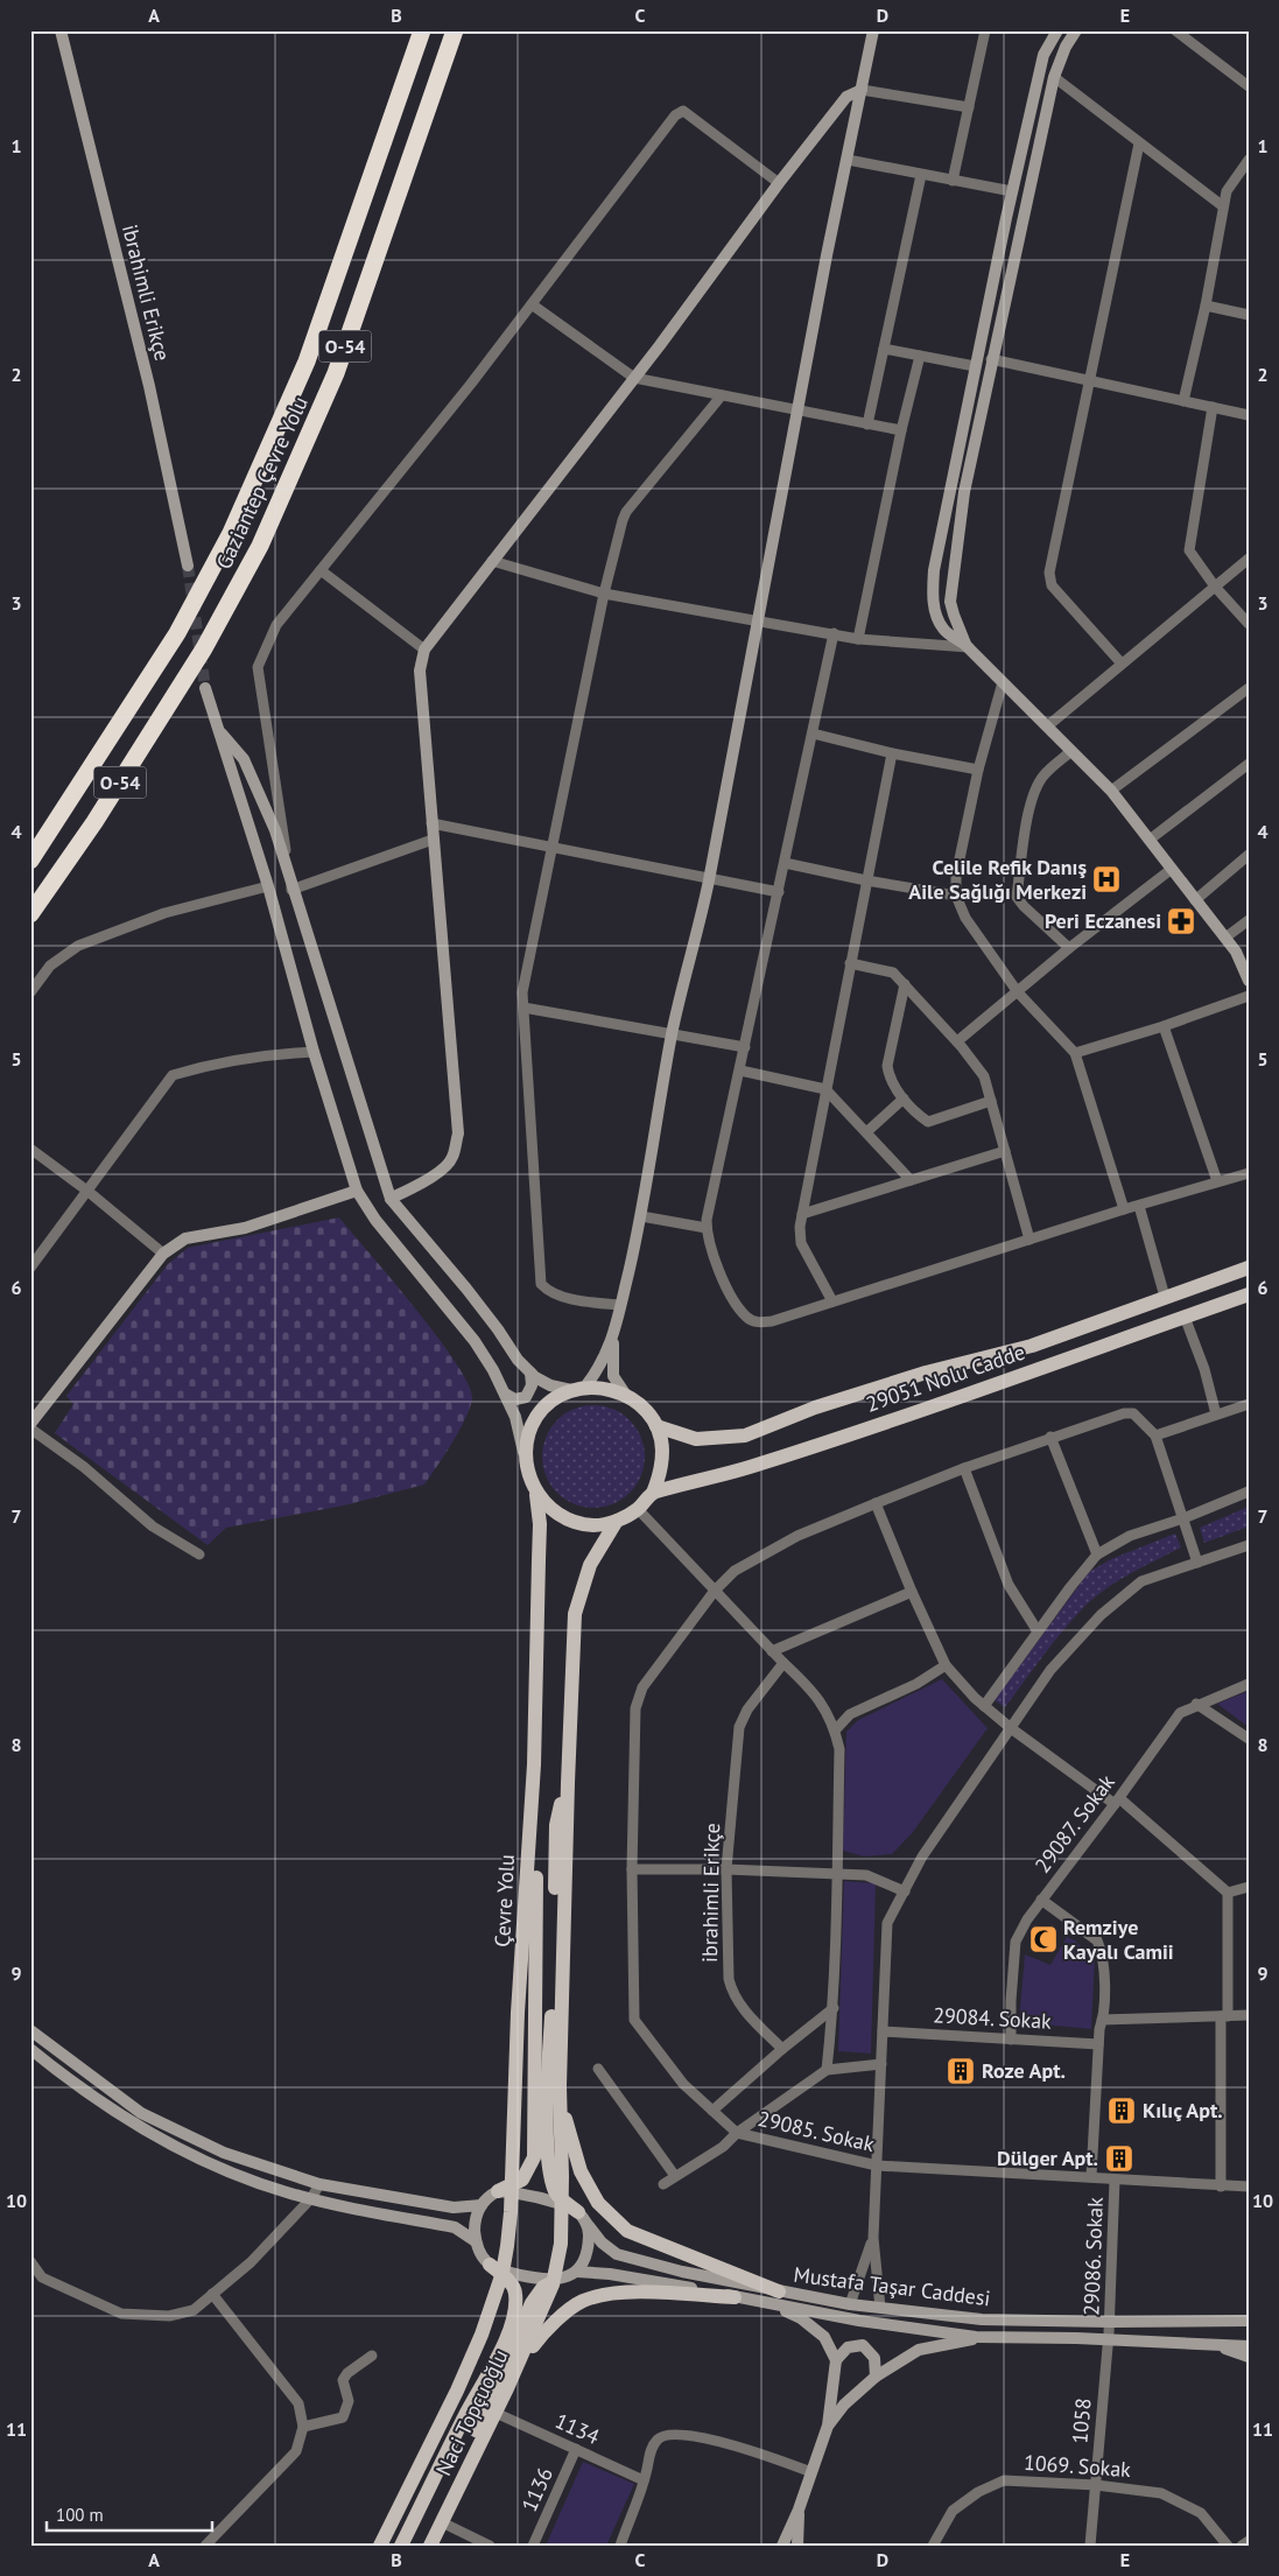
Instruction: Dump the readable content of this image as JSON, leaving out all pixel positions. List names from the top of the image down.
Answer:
{
  "streets": {
    "highway": ["O-54", "Gaziantep Çevre Yolu"],
    "main road": ["29051 Nolu Cadde", "Çevre Yolu", "Naci Topçuoğlu"],
    "street": [
      "ibrahimli Erikçe",
      "29087. Sokak",
      "29084. Sokak",
      "29085. Sokak",
      "29086. Sokak",
      "Mustafa Taşar Caddesi",
      "1058",
      "1134",
      "1069. Sokak",
      "1136"
    ]
  },
  "crossings": [
    ["29051 Nolu Cadde", "Çevre Yolu"],
    ["29087. Sokak", "29084. Sokak"],
    ["29087. Sokak", "29086. Sokak"],
    ["Çevre Yolu", "Naci Topçuoğlu"],
    ["29084. Sokak", "29086. Sokak"],
    ["29085. Sokak", "29086. Sokak"],
    ["29086. Sokak", "Mustafa Taşar Caddesi"],
    ["29086. Sokak", "1058"],
    ["Mustafa Taşar Caddesi", "1058"],
    ["Naci Topçuoğlu", "1134"],
    ["1058", "1069. Sokak"],
    ["1134", "1136"]
  ],
  "places": {
    "hospital": ["Celile Refik Danış Aile Sağlığı Merkezi"],
    "pharmacy": ["Peri Eczanesi"],
    "mosque": ["Remziye Kayalı Camii"],
    "building": ["Roze Apt.", "Kılıç Apt.", "Dülger Apt."]
  },
  "scale_bar": "100 m",
  "grid": {
    "columns": [
      "A",
      "B",
      "C",
      "D",
      "E"
    ],
    "rows": [
      "1",
      "2",
      "3",
      "4",
      "5",
      "6",
      "7",
      "8",
      "9",
      "10",
      "11"
    ]
  }
}
